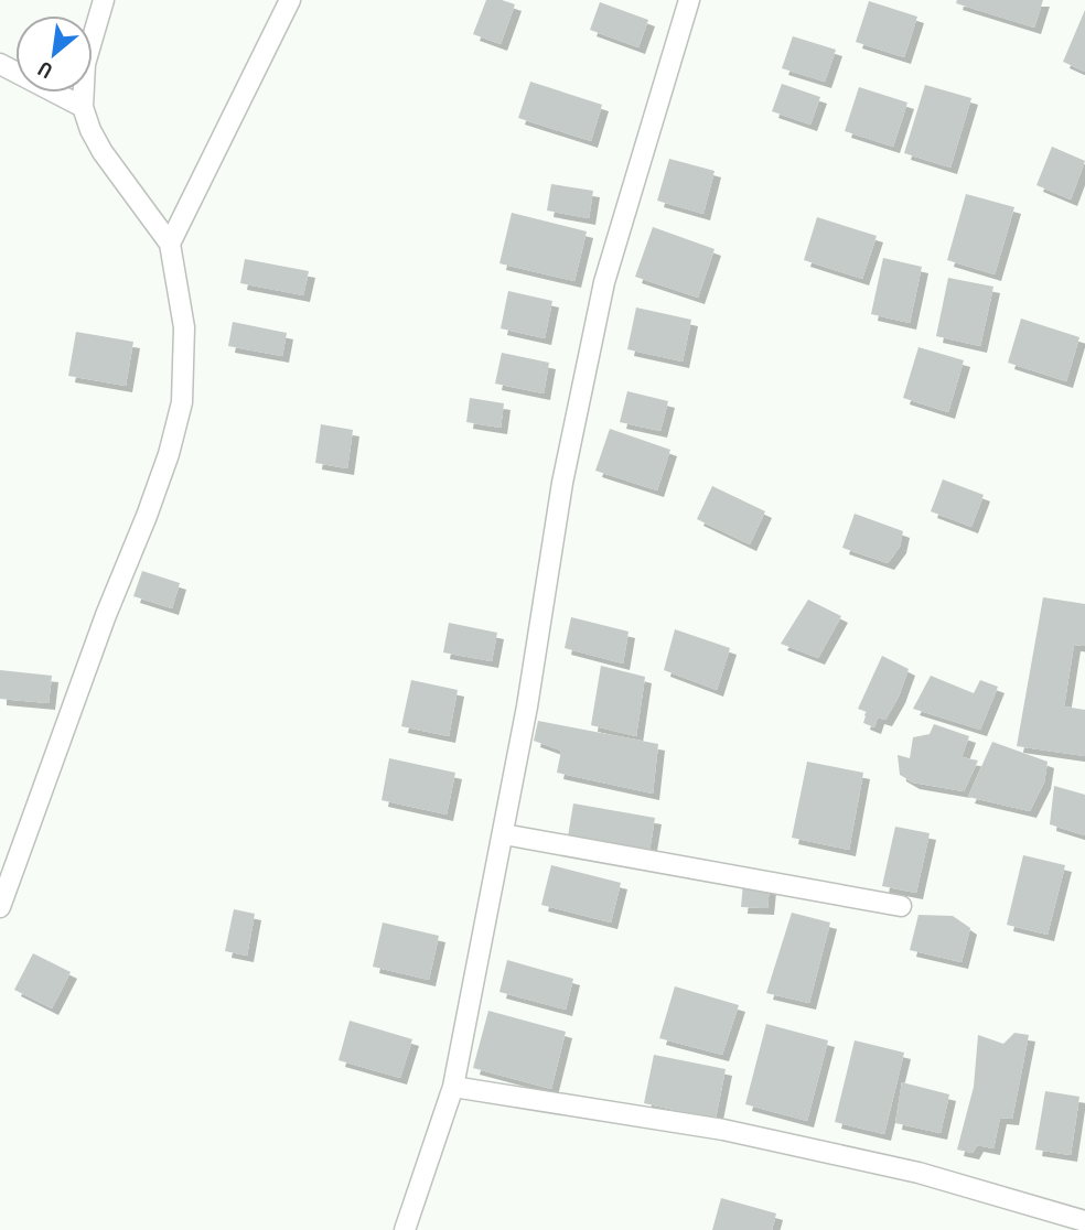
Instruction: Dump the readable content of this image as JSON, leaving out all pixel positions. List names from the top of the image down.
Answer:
{
  "north": "bottom left"
}
